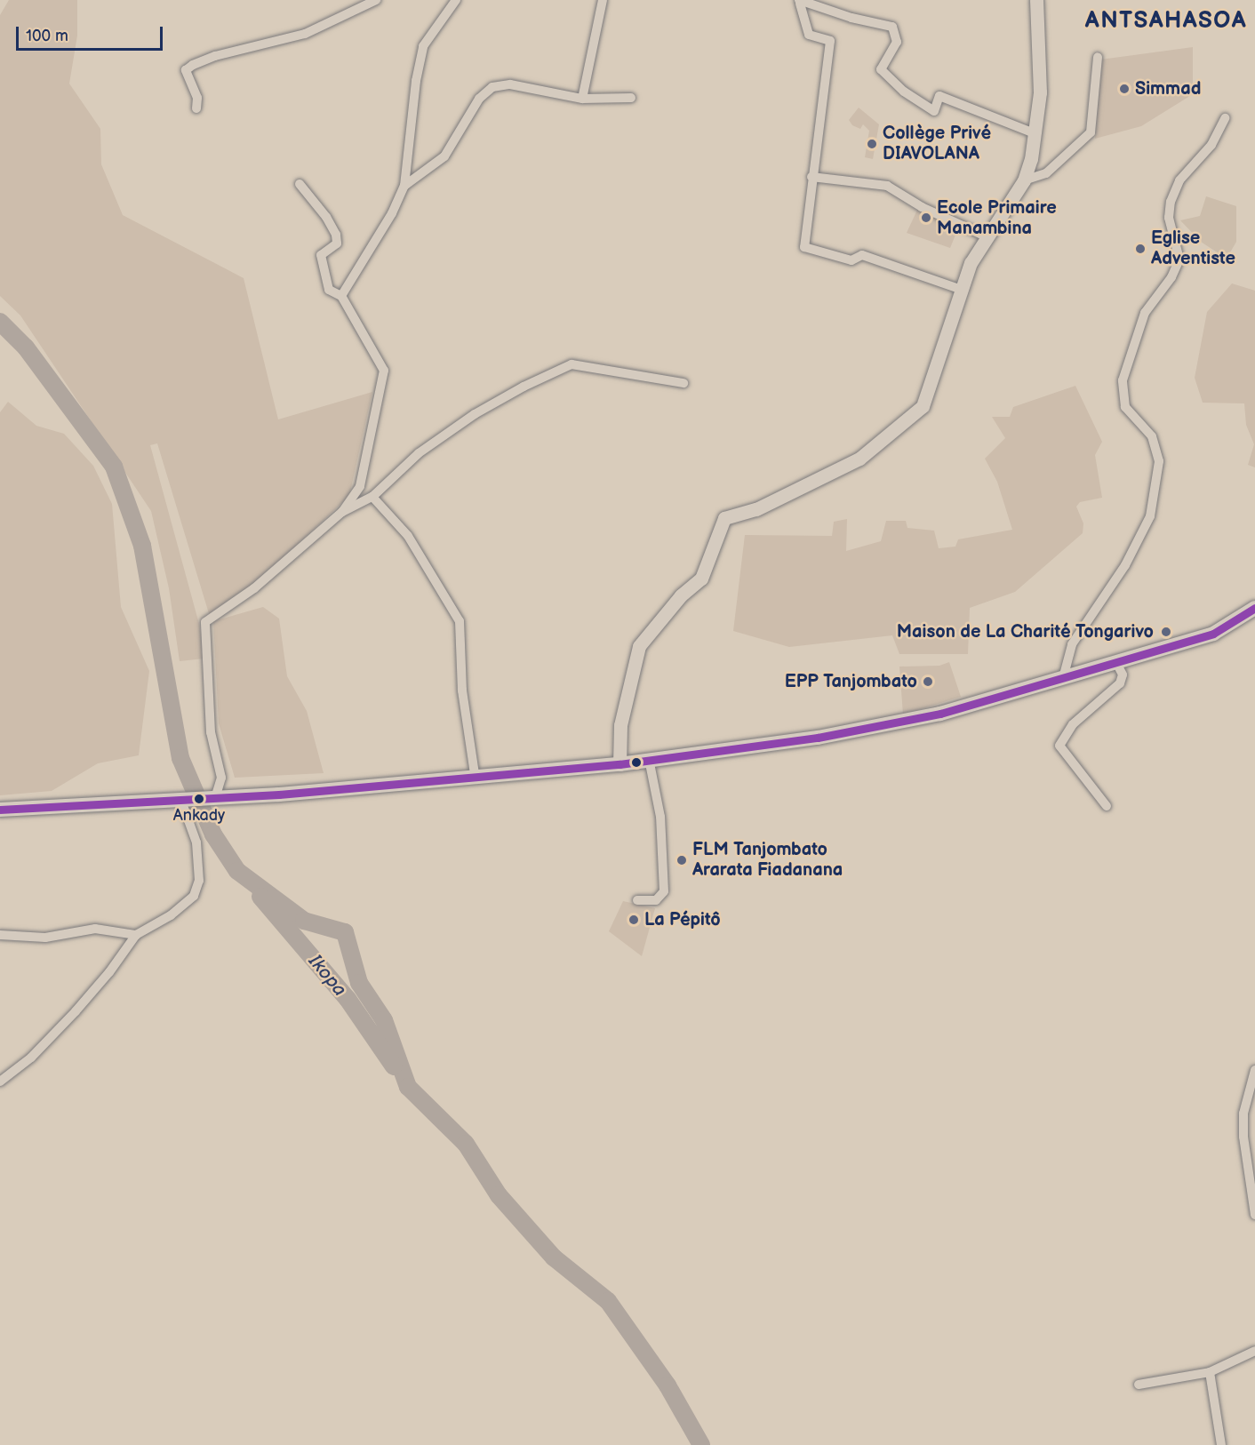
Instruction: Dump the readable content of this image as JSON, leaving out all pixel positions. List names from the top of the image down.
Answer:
{
  "districts": ["ANTSAHASOA"],
  "water": ["Ikopa"],
  "places": [
    "Simmad",
    "Collège Privé DIAVOLANA",
    "Ecole Primaire Manambina",
    "Eglise Adventiste",
    "Maison de La Charité Tongarivo",
    "EPP Tanjombato",
    "Ankady",
    "FLM Tanjombato Ararata Fiadanana",
    "La Pépitô"
  ],
  "scale_bar": "100 m"
}
